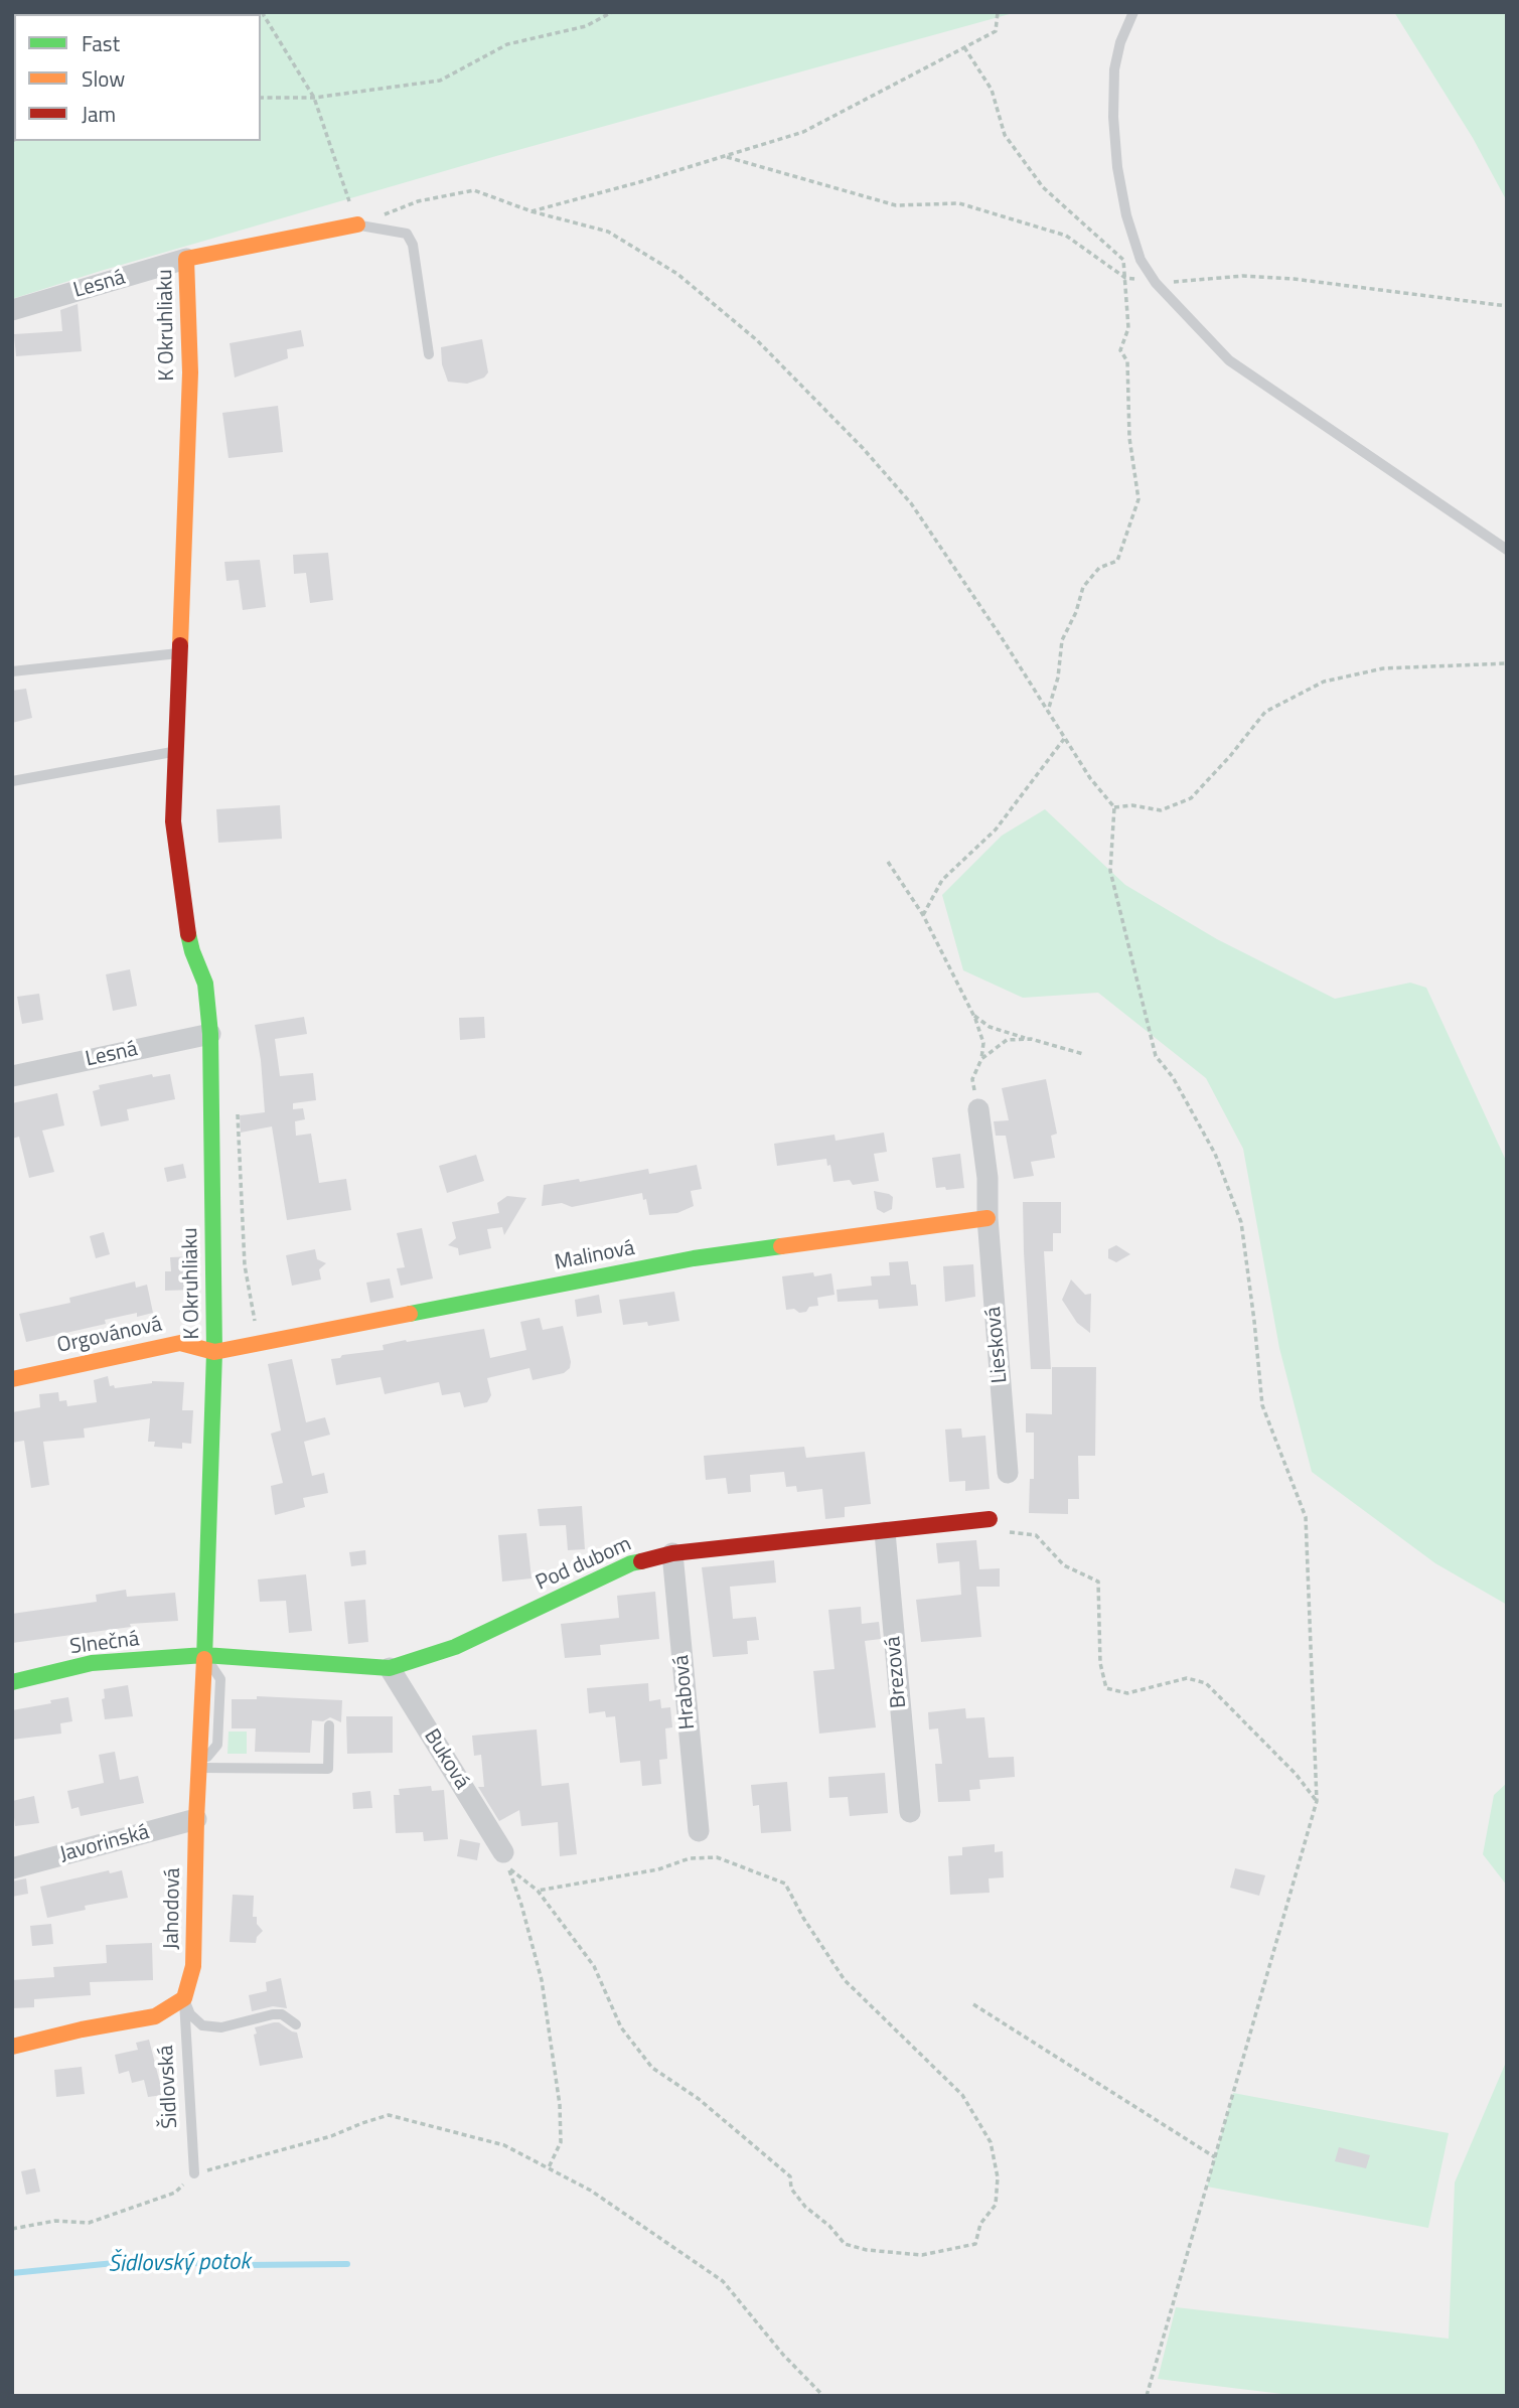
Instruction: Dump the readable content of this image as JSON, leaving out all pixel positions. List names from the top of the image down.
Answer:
{
  "streets": {
    "street": [
      "Lesná",
      "K Okruhliaku",
      "Malinová",
      "Orgovánová",
      "Liesková",
      "Pod dubom",
      "Slnečná",
      "Brezová",
      "Hrabová",
      "Buková",
      "Javorinská",
      "Jahodová"
    ],
    "lane": ["Šidlovská"]
  },
  "crossings": [
    ["Lesná", "K Okruhliaku"],
    ["K Okruhliaku", "Malinová"],
    ["K Okruhliaku", "Orgovánová"],
    ["K Okruhliaku", "Pod dubom"],
    ["K Okruhliaku", "Slnečná"],
    ["K Okruhliaku", "Javorinská"],
    ["K Okruhliaku", "Jahodová"],
    ["Malinová", "Orgovánová"],
    ["Malinová", "Liesková"],
    ["Pod dubom", "Slnečná"],
    ["Pod dubom", "Brezová"],
    ["Pod dubom", "Hrabová"],
    ["Pod dubom", "Buková"],
    ["Javorinská", "Jahodová"],
    ["Jahodová", "Šidlovská"]
  ],
  "water": ["Šidlovský potok"],
  "legend": ["Fast", "Slow", "Jam"]
}
